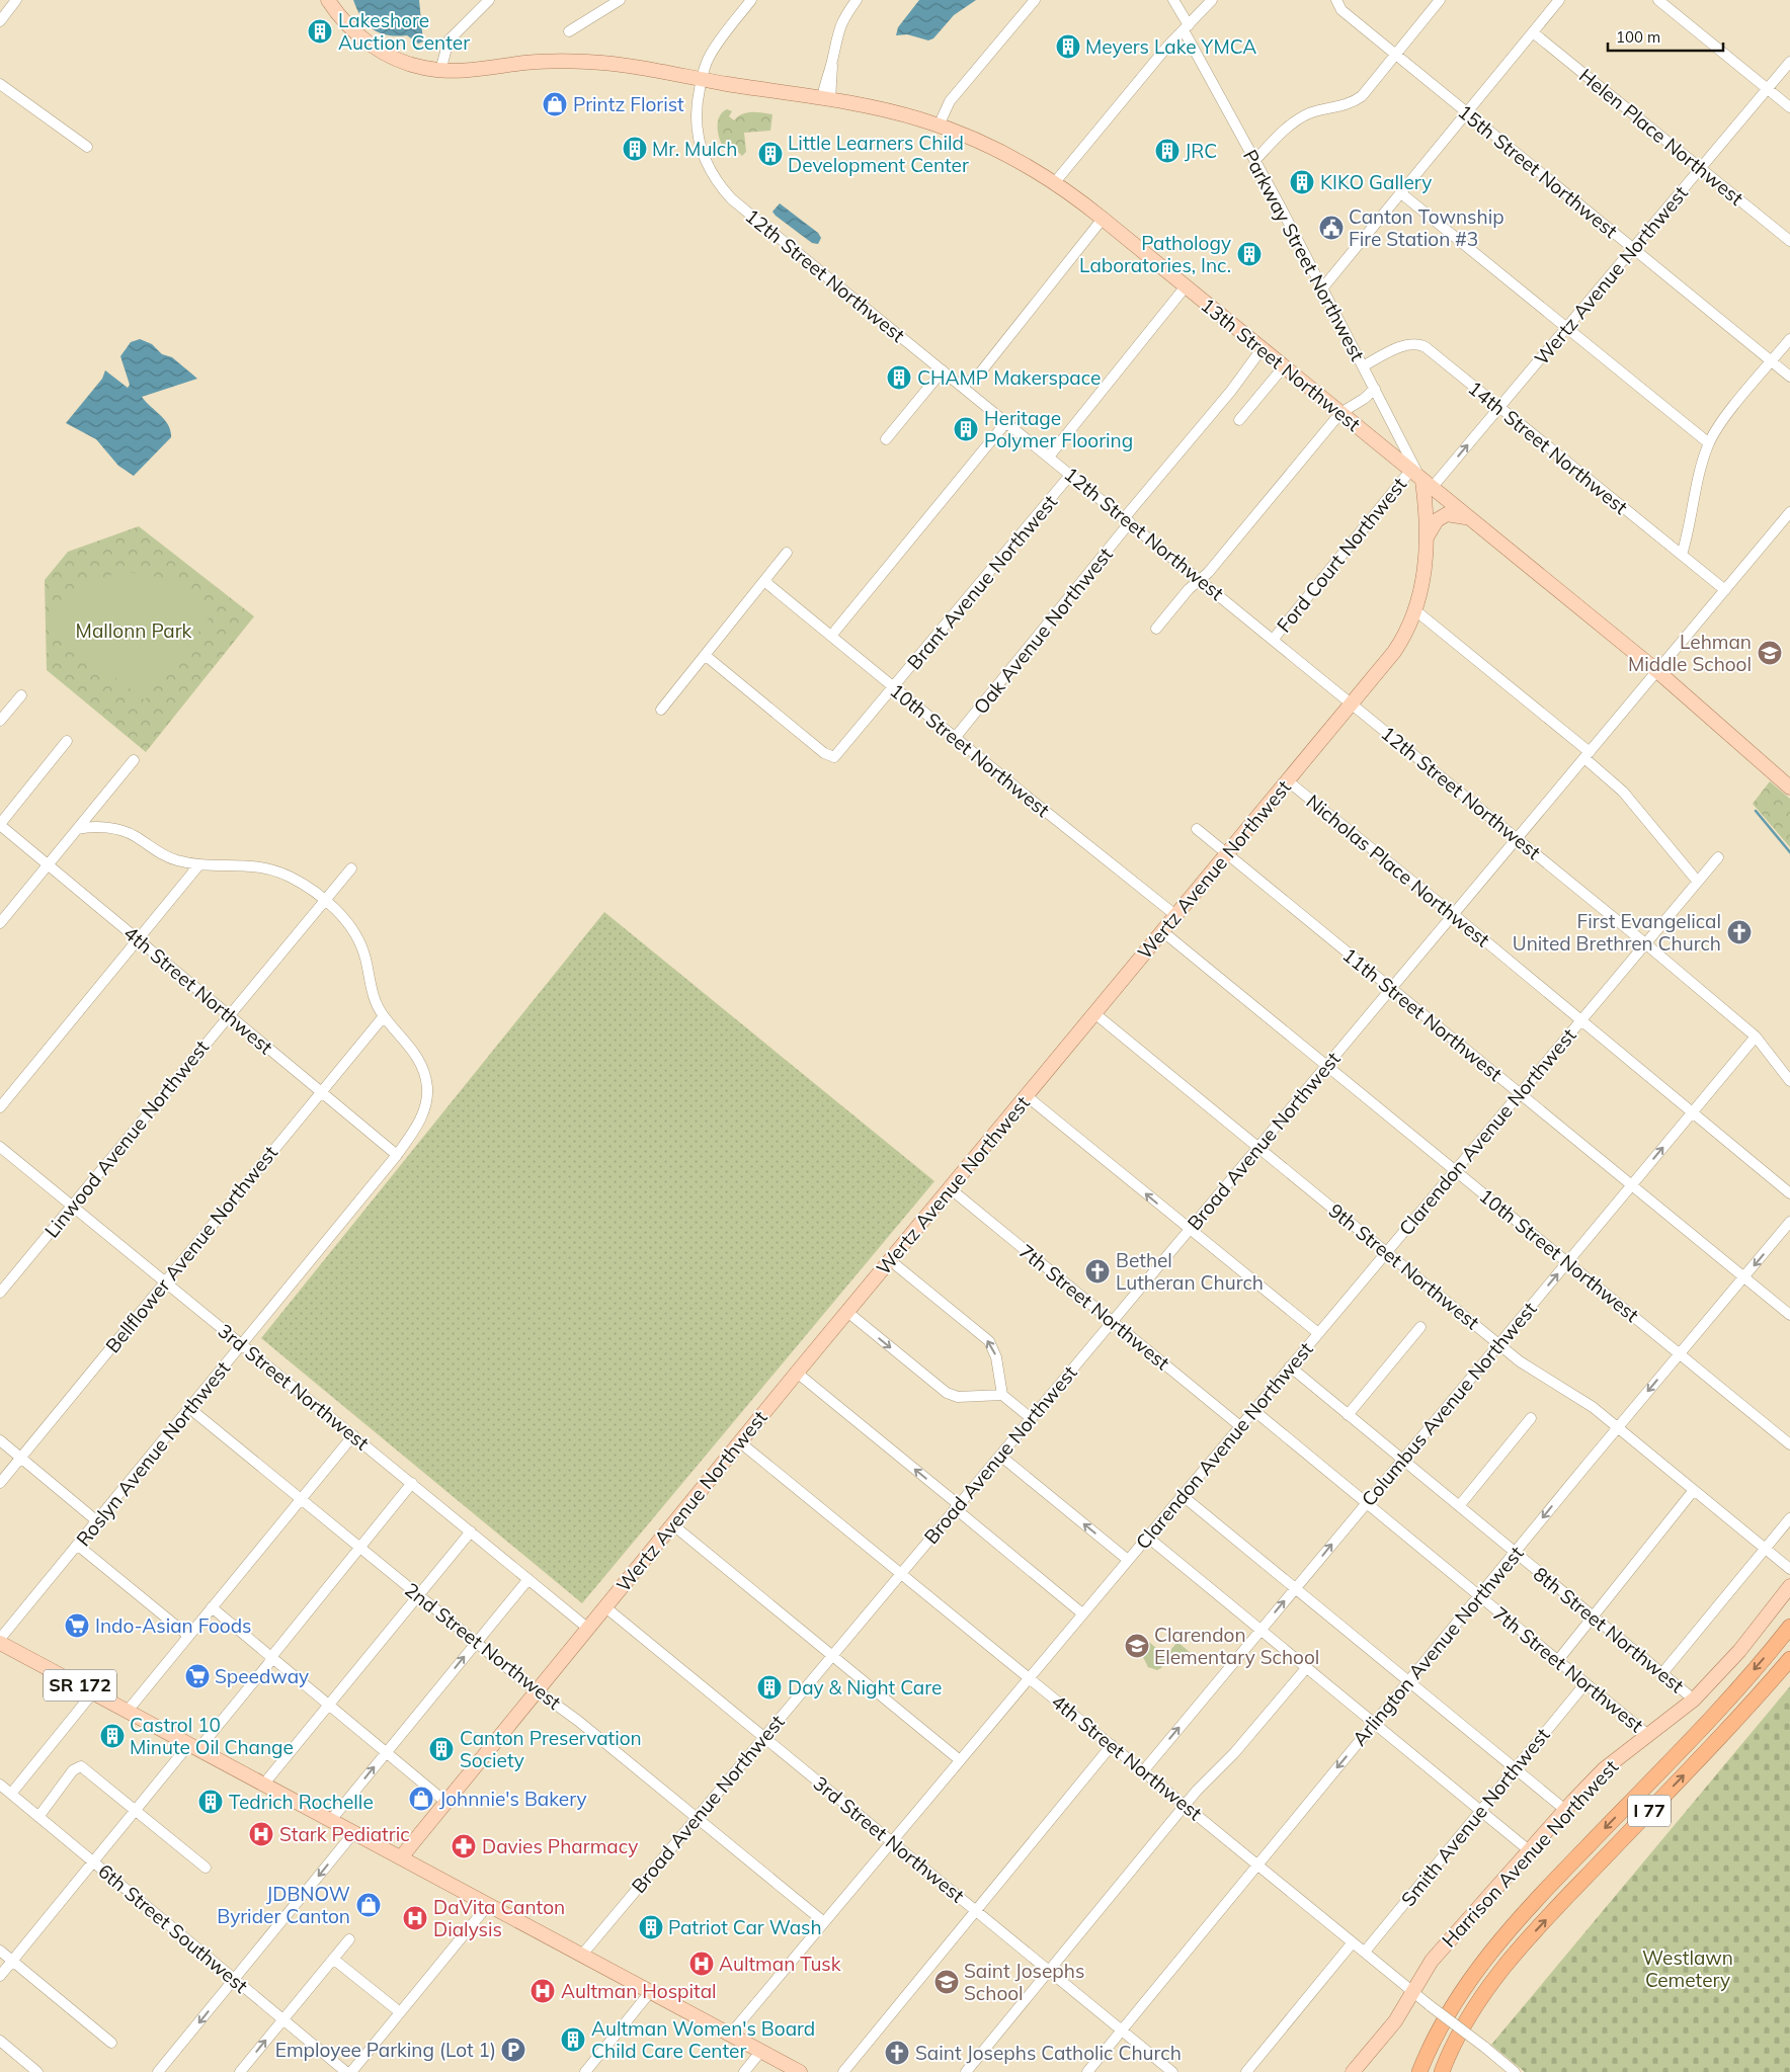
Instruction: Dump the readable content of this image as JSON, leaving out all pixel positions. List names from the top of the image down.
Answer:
{
  "streets": {
    "highway": ["I 77"],
    "main road": [
      "Wertz Avenue Northwest",
      "13th Street Northwest",
      "SR 172",
      "Harrison Avenue Northwest"
    ],
    "street": [
      "Helen Place Northwest",
      "15th Street Northwest",
      "Parkway Street Northwest",
      "12th Street Northwest",
      "14th Street Northwest",
      "Ford Court Northwest",
      "Brant Avenue Northwest",
      "Oak Avenue Northwest",
      "10th Street Northwest",
      "Nicholas Place Northwest",
      "4th Street Northwest",
      "11th Street Northwest",
      "Clarendon Avenue Northwest",
      "Linwood Avenue Northwest",
      "Broad Avenue Northwest",
      "Bellflower Avenue Northwest",
      "9th Street Northwest",
      "7th Street Northwest",
      "3rd Street Northwest",
      "Columbus Avenue Northwest",
      "Roslyn Avenue Northwest",
      "8th Street Northwest",
      "2nd Street Northwest",
      "Arlington Avenue Northwest",
      "Smith Avenue Northwest",
      "6th Street Southwest"
    ]
  },
  "crossings": [
    ["Helen Place Northwest", "Wertz Avenue Northwest"],
    ["15th Street Northwest", "Wertz Avenue Northwest"],
    ["Parkway Street Northwest", "Wertz Avenue Northwest"],
    ["Parkway Street Northwest", "13th Street Northwest"],
    ["Parkway Street Northwest", "14th Street Northwest"],
    ["12th Street Northwest", "Wertz Avenue Northwest"],
    ["12th Street Northwest", "13th Street Northwest"],
    ["12th Street Northwest", "Ford Court Northwest"],
    ["12th Street Northwest", "Brant Avenue Northwest"],
    ["12th Street Northwest", "Oak Avenue Northwest"],
    ["12th Street Northwest", "Clarendon Avenue Northwest"],
    ["12th Street Northwest", "Broad Avenue Northwest"],
    ["12th Street Northwest", "Columbus Avenue Northwest"],
    ["Wertz Avenue Northwest", "13th Street Northwest"],
    ["Wertz Avenue Northwest", "14th Street Northwest"],
    ["Wertz Avenue Northwest", "10th Street Northwest"],
    ["Wertz Avenue Northwest", "Nicholas Place Northwest"],
    ["Wertz Avenue Northwest", "4th Street Northwest"],
    ["Wertz Avenue Northwest", "11th Street Northwest"],
    ["Wertz Avenue Northwest", "9th Street Northwest"],
    ["Wertz Avenue Northwest", "7th Street Northwest"],
    ["Wertz Avenue Northwest", "3rd Street Northwest"],
    ["Wertz Avenue Northwest", "2nd Street Northwest"],
    ["Wertz Avenue Northwest", "SR 172"],
    ["13th Street Northwest", "Ford Court Northwest"],
    ["13th Street Northwest", "Oak Avenue Northwest"],
    ["13th Street Northwest", "Broad Avenue Northwest"],
    ["14th Street Northwest", "Broad Avenue Northwest"],
    ["Brant Avenue Northwest", "10th Street Northwest"],
    ["Oak Avenue Northwest", "10th Street Northwest"],
    ["10th Street Northwest", "Clarendon Avenue Northwest"],
    ["10th Street Northwest", "Broad Avenue Northwest"],
    ["10th Street Northwest", "Columbus Avenue Northwest"],
    ["10th Street Northwest", "Arlington Avenue Northwest"],
    ["Nicholas Place Northwest", "Clarendon Avenue Northwest"],
    ["Nicholas Place Northwest", "Broad Avenue Northwest"],
    ["Nicholas Place Northwest", "Columbus Avenue Northwest"],
    ["4th Street Northwest", "Clarendon Avenue Northwest"],
    ["4th Street Northwest", "Linwood Avenue Northwest"],
    ["4th Street Northwest", "Broad Avenue Northwest"],
    ["4th Street Northwest", "Bellflower Avenue Northwest"],
    ["4th Street Northwest", "Columbus Avenue Northwest"],
    ["4th Street Northwest", "Roslyn Avenue Northwest"],
    ["4th Street Northwest", "Arlington Avenue Northwest"],
    ["4th Street Northwest", "Smith Avenue Northwest"],
    ["4th Street Northwest", "Harrison Avenue Northwest"],
    ["11th Street Northwest", "Clarendon Avenue Northwest"],
    ["11th Street Northwest", "Broad Avenue Northwest"],
    ["11th Street Northwest", "Columbus Avenue Northwest"],
    ["11th Street Northwest", "Arlington Avenue Northwest"],
    ["Clarendon Avenue Northwest", "9th Street Northwest"],
    ["Clarendon Avenue Northwest", "7th Street Northwest"],
    ["Clarendon Avenue Northwest", "3rd Street Northwest"],
    ["Clarendon Avenue Northwest", "8th Street Northwest"],
    ["Clarendon Avenue Northwest", "2nd Street Northwest"],
    ["Clarendon Avenue Northwest", "SR 172"],
    ["Linwood Avenue Northwest", "3rd Street Northwest"],
    ["Broad Avenue Northwest", "9th Street Northwest"],
    ["Broad Avenue Northwest", "7th Street Northwest"],
    ["Broad Avenue Northwest", "3rd Street Northwest"],
    ["Broad Avenue Northwest", "2nd Street Northwest"],
    ["Broad Avenue Northwest", "SR 172"],
    ["Bellflower Avenue Northwest", "3rd Street Northwest"],
    ["Bellflower Avenue Northwest", "Roslyn Avenue Northwest"],
    ["9th Street Northwest", "Columbus Avenue Northwest"],
    ["9th Street Northwest", "Arlington Avenue Northwest"],
    ["7th Street Northwest", "Columbus Avenue Northwest"],
    ["7th Street Northwest", "Arlington Avenue Northwest"],
    ["7th Street Northwest", "Smith Avenue Northwest"],
    ["7th Street Northwest", "Harrison Avenue Northwest"],
    ["3rd Street Northwest", "Roslyn Avenue Northwest"],
    ["3rd Street Northwest", "Arlington Avenue Northwest"],
    ["Columbus Avenue Northwest", "8th Street Northwest"],
    ["Roslyn Avenue Northwest", "2nd Street Northwest"],
    ["8th Street Northwest", "Arlington Avenue Northwest"],
    ["8th Street Northwest", "Harrison Avenue Northwest"]
  ],
  "parks": ["Mallonn Park", "Westlawn Cemetery"],
  "places": {
    "building": [
      "Lakeshore Auction Center",
      "Meyers Lake YMCA",
      "Mr. Mulch",
      "JRC",
      "Little Learners Child Development Center",
      "KIKO Gallery",
      "Pathology Laboratories, Inc.",
      "CHAMP Makerspace",
      "Heritage Polymer Flooring",
      "Day & Night Care",
      "Castrol 10 Minute Oil Change",
      "Canton Preservation Society",
      "Tedrich Rochelle",
      "Patriot Car Wash",
      "Aultman Women's Board Child Care Center"
    ],
    "shop": ["Printz Florist", "Johnnie's Bakery", "JDBNOW Byrider Canton"],
    "public building": ["Canton Township Fire Station #3"],
    "school or university": ["Lehman Middle School", "Clarendon Elementary School", "Saint Josephs School"],
    "church": ["First Evangelical United Brethren Church", "Bethel Lutheran Church", "Saint Josephs Catholic Church"],
    "supermarket": ["Indo-Asian Foods", "Speedway"],
    "hospital": [
      "Stark Pediatric",
      "DaVita Canton Dialysis",
      "Aultman Tusk",
      "Aultman Hospital"
    ],
    "pharmacy": ["Davies Pharmacy"],
    "parking": ["Employee Parking (Lot 1)"]
  },
  "scale_bar": "100 m"
}
